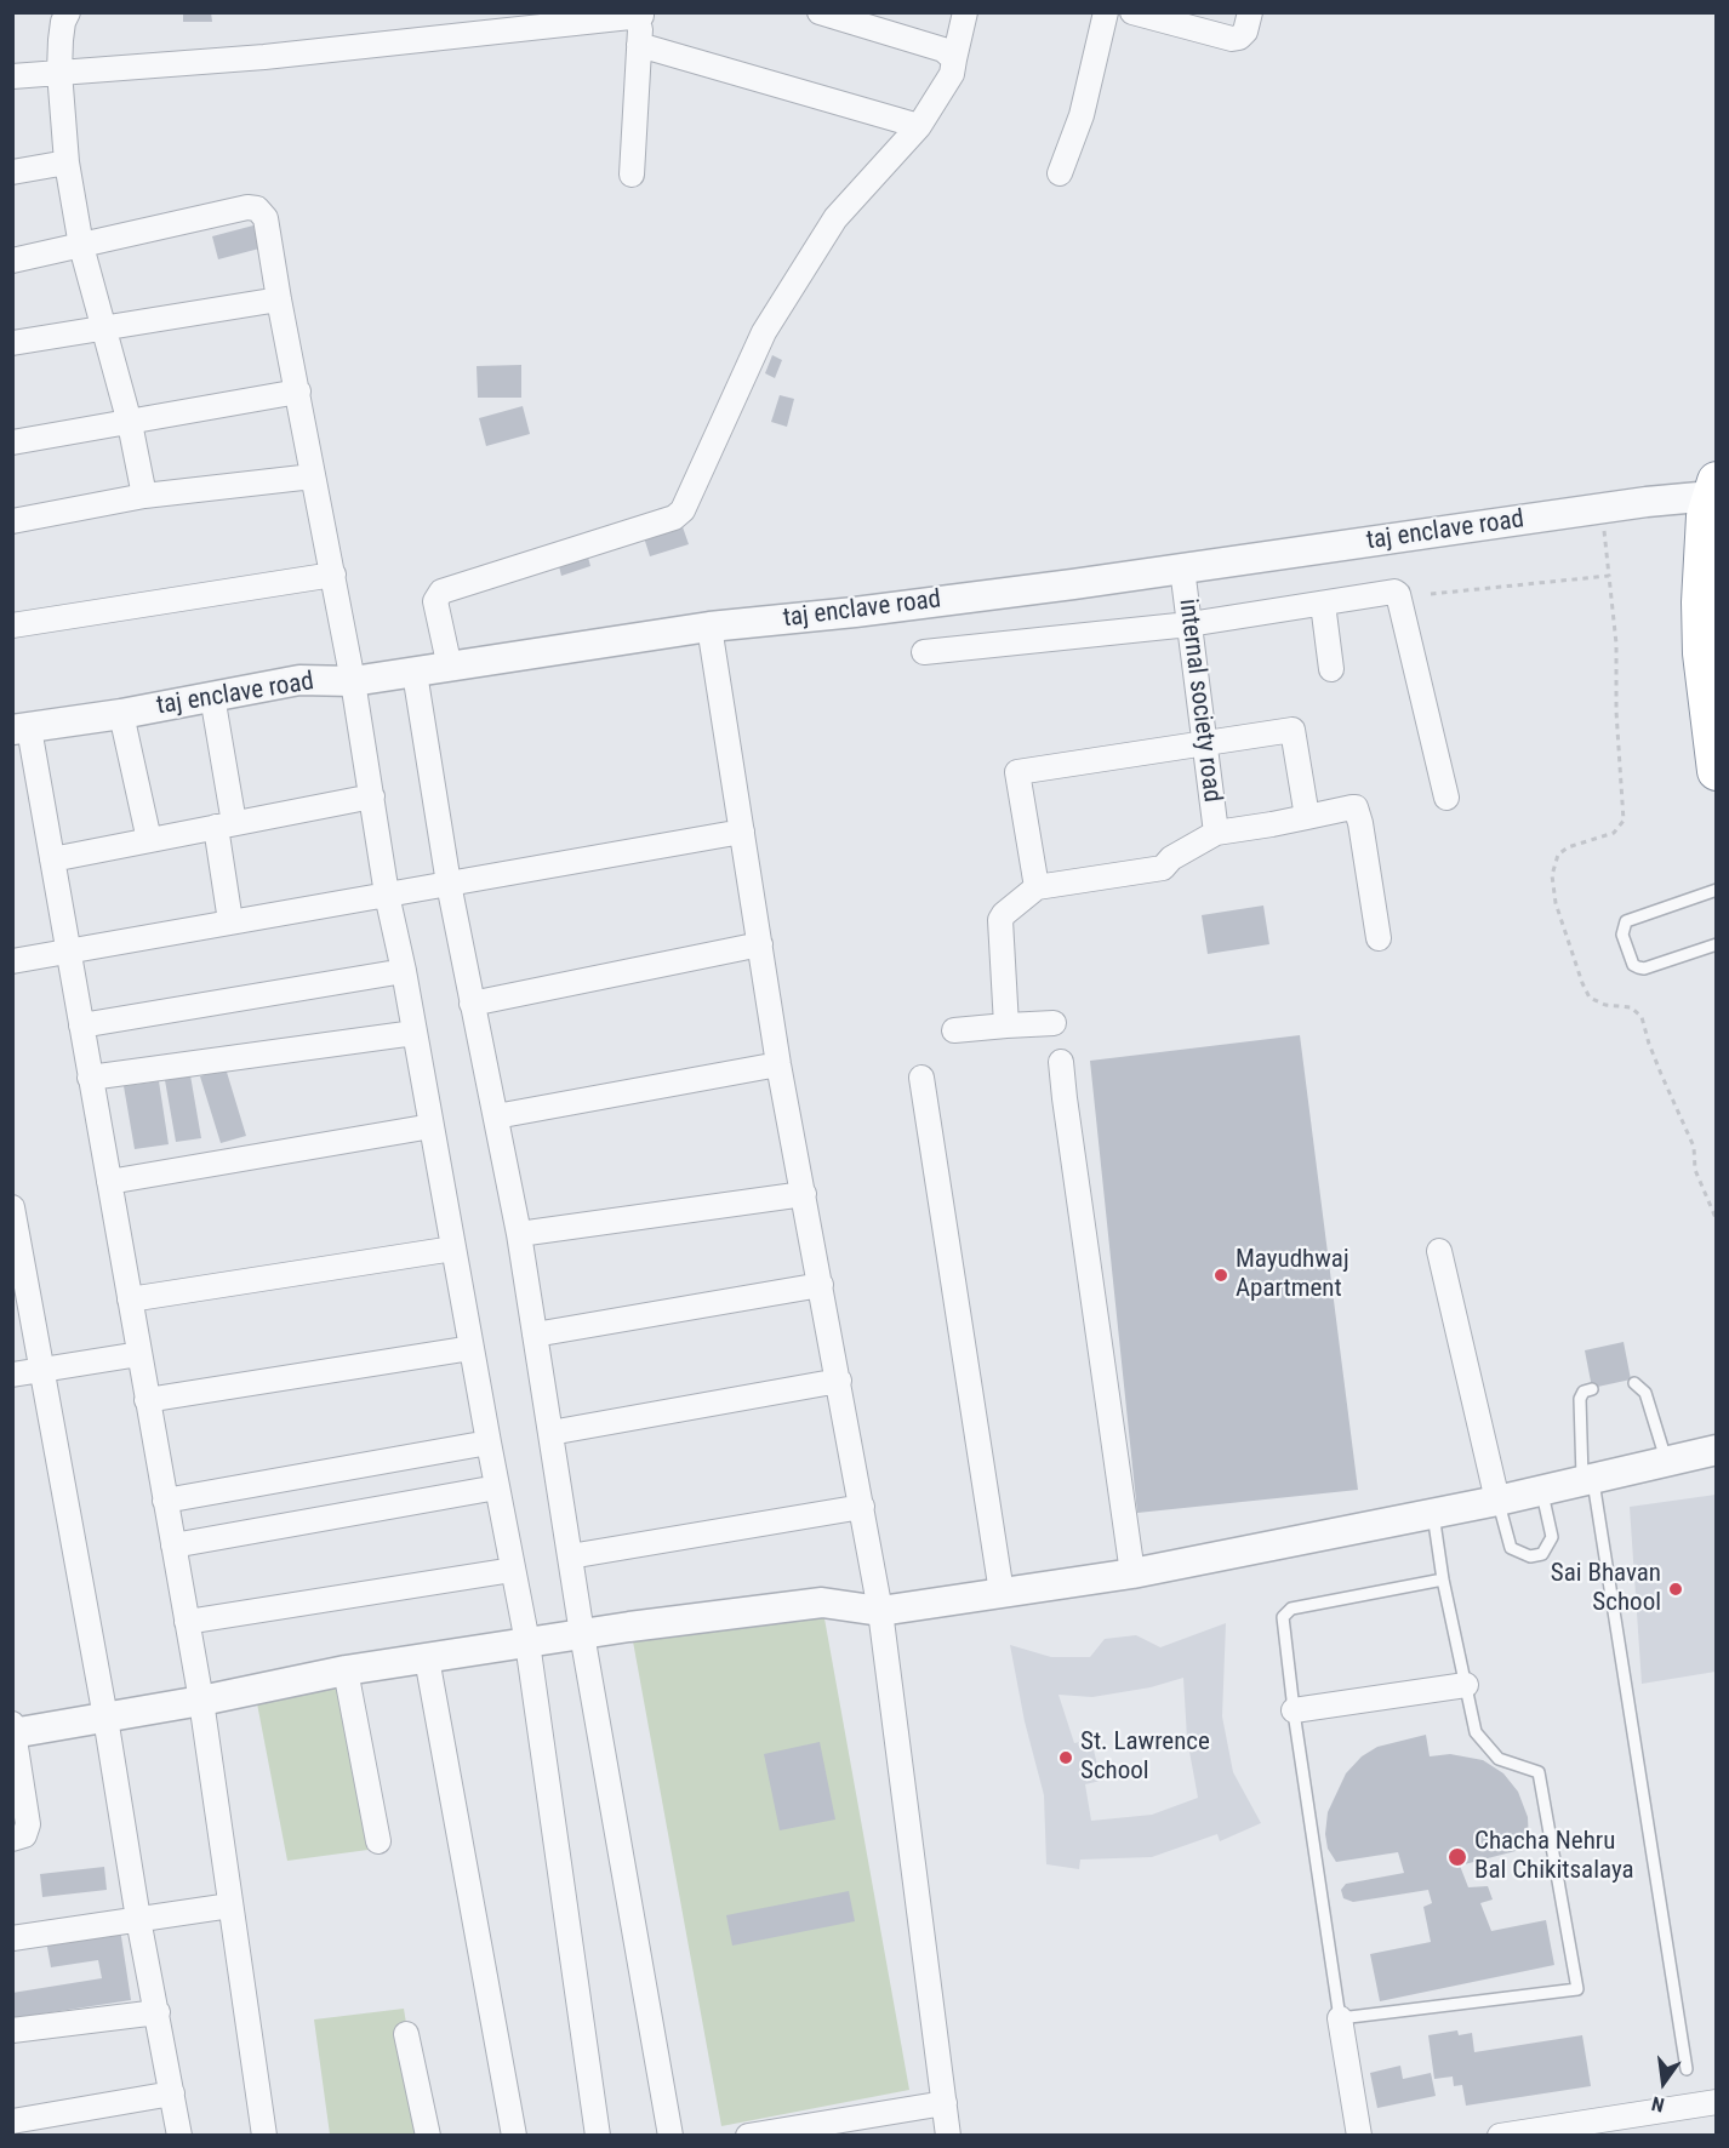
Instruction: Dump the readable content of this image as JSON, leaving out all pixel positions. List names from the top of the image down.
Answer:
{
  "streets": {
    "street": ["taj enclave road", "internal society road"]
  },
  "crossings": [
    ["taj enclave road", "internal society road"]
  ],
  "places": [
    "Mayudhwaj Apartment",
    "Sai Bhavan School",
    "St. Lawrence School",
    "Chacha Nehru Bal Chikitsalaya"
  ],
  "north": "bottom"
}
